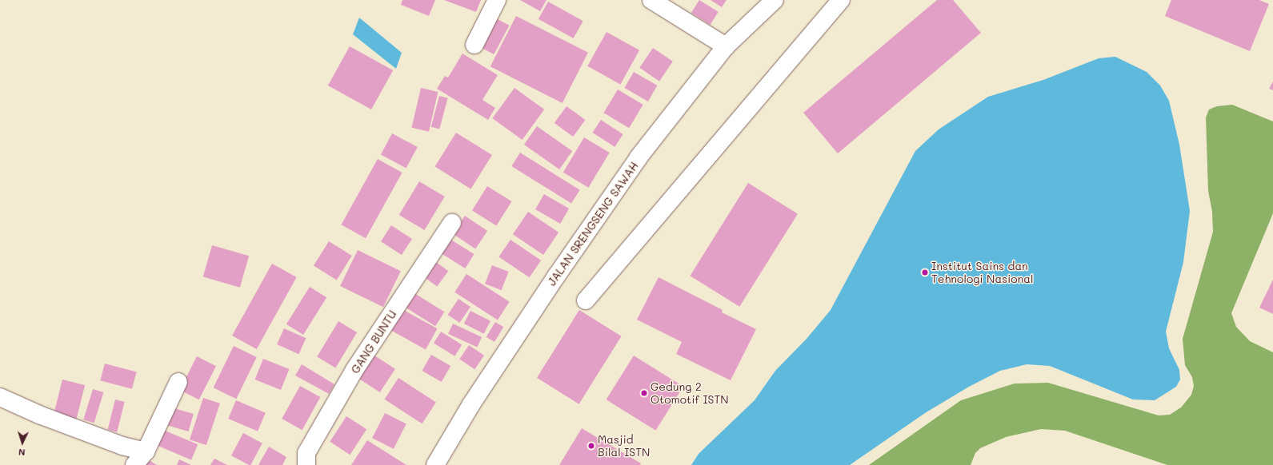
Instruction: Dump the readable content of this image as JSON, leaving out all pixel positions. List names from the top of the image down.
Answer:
{
  "streets": {
    "street": ["JALAN SRENGSENG SAWAH", "GANG BUNTU"]
  },
  "places": ["Institut Sains dan Tehnologi Nasional", "Gedung 2 Otomotif ISTN", "Masjid Bilal ISTN"],
  "north": "bottom"
}
